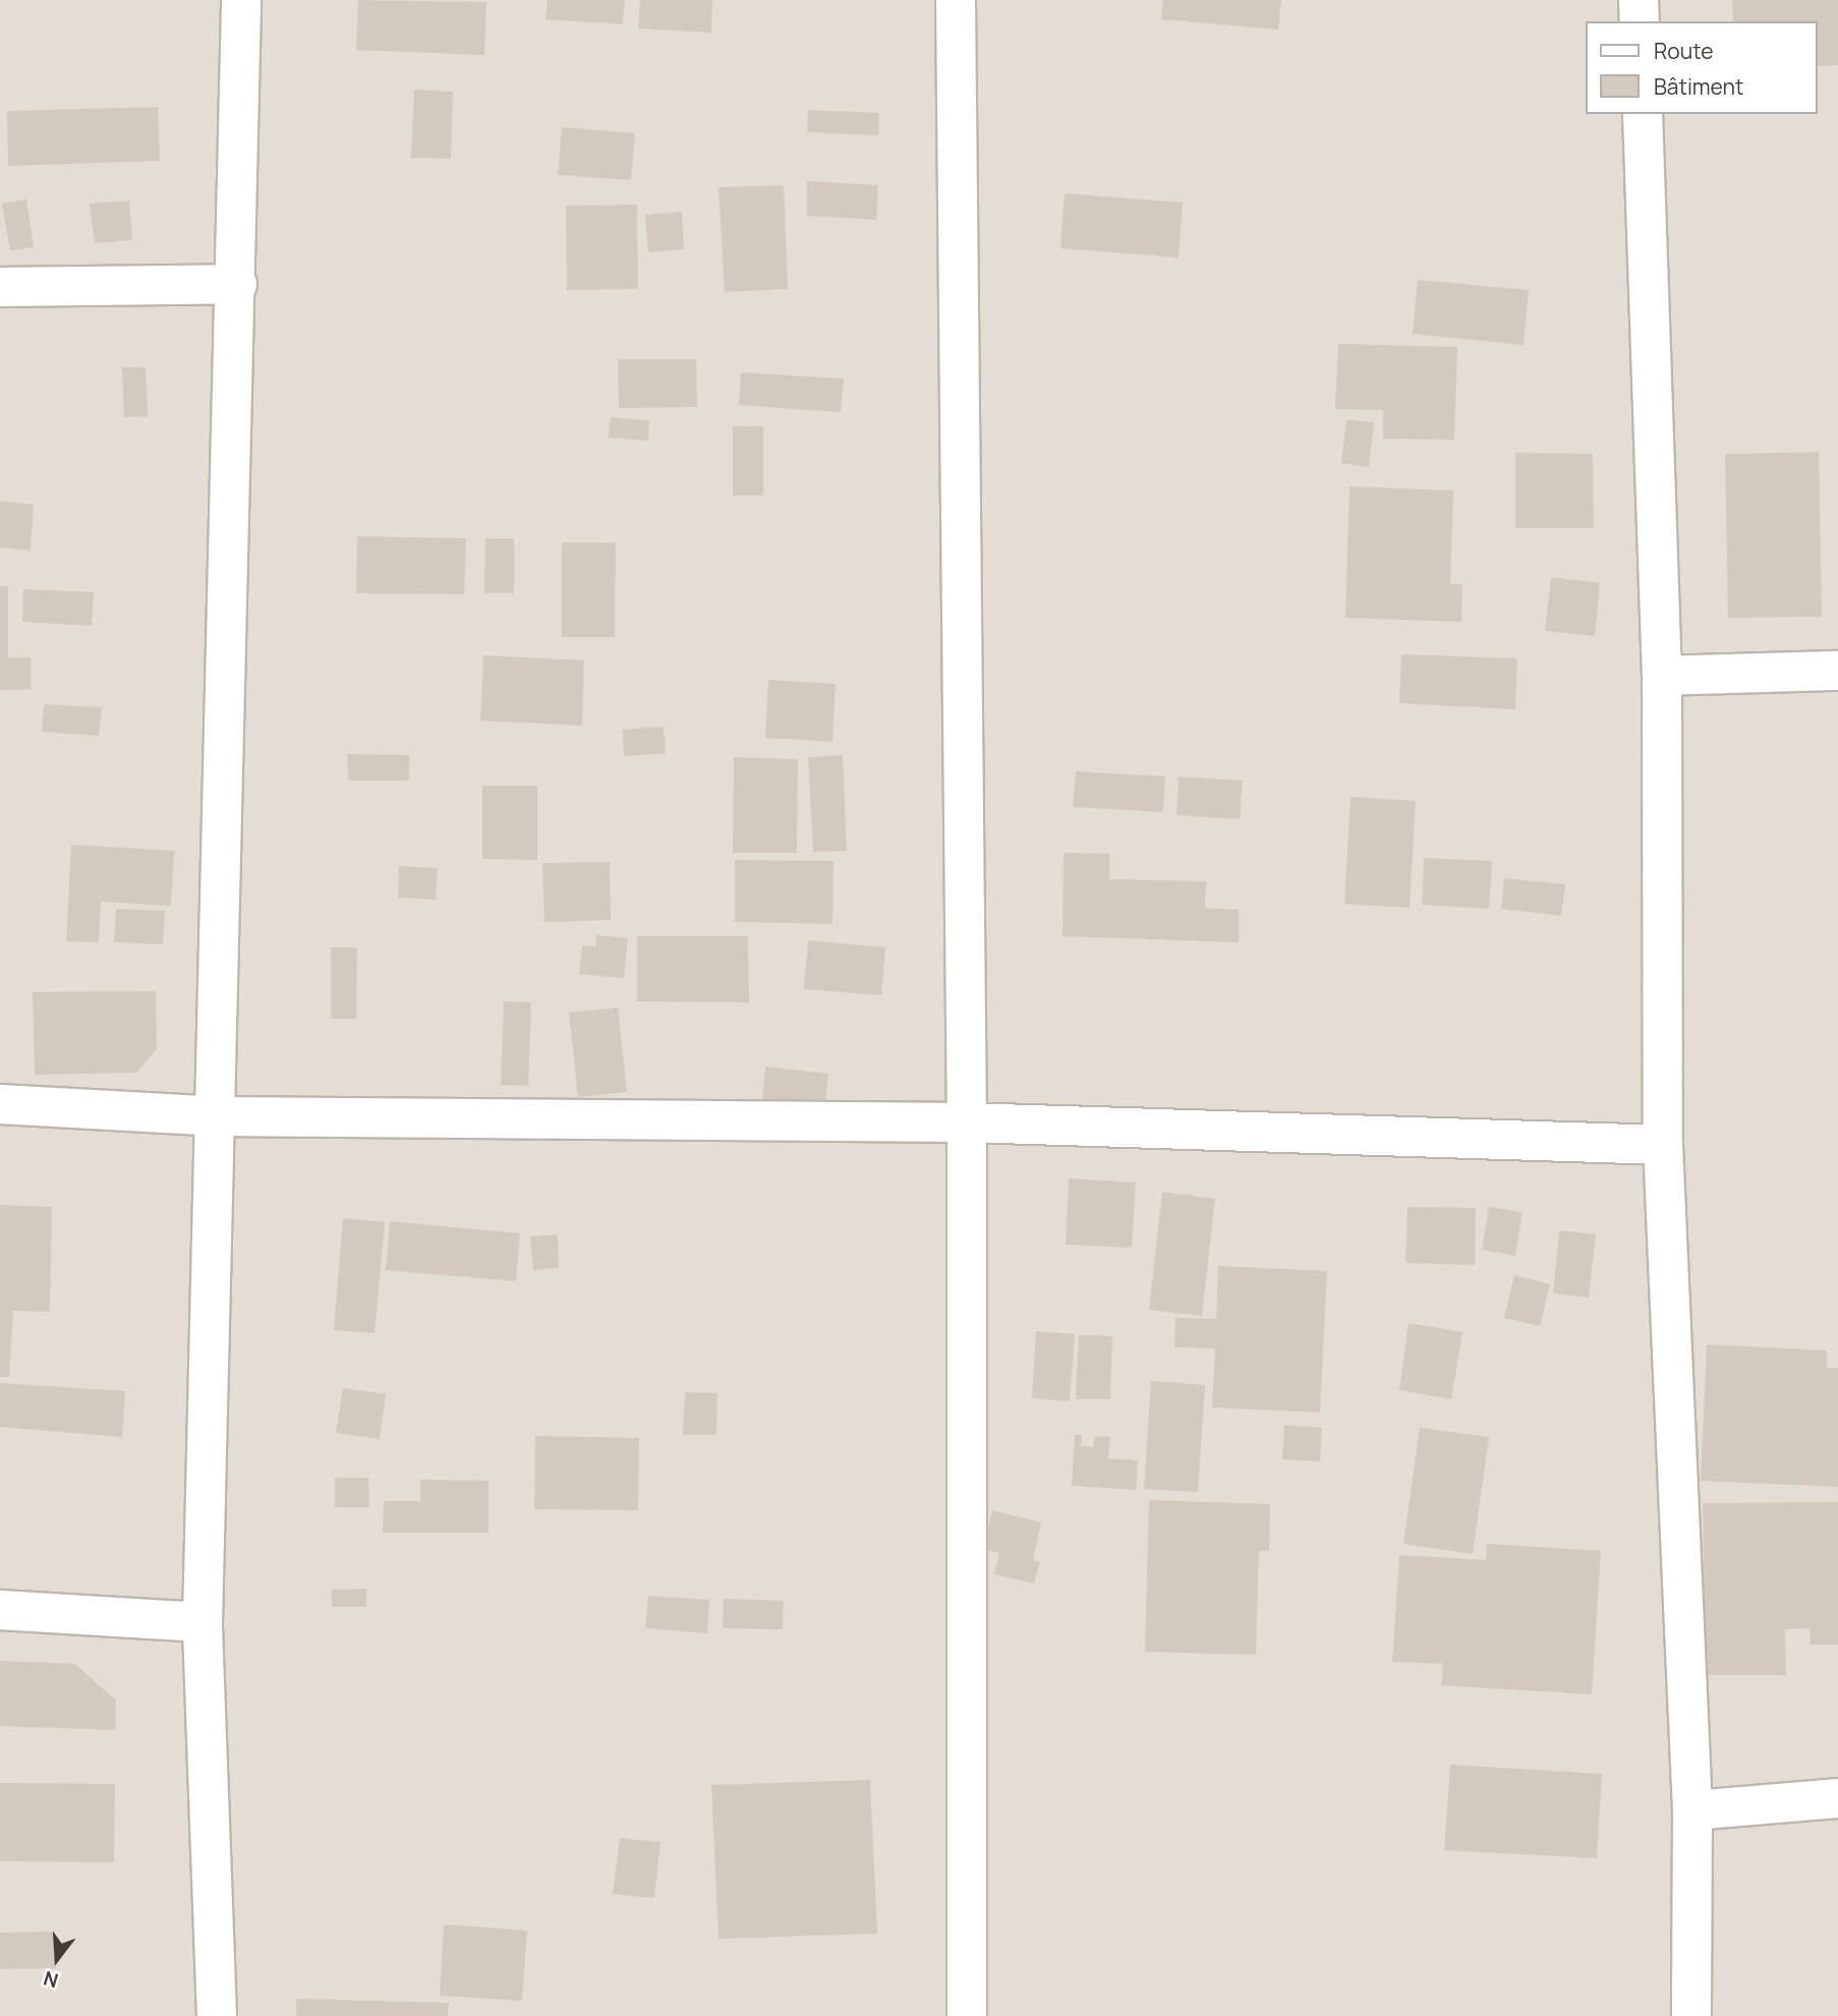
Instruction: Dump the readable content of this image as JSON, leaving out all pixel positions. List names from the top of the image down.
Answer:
{
  "legend": ["Route", "Bâtiment"],
  "north": "bottom"
}
